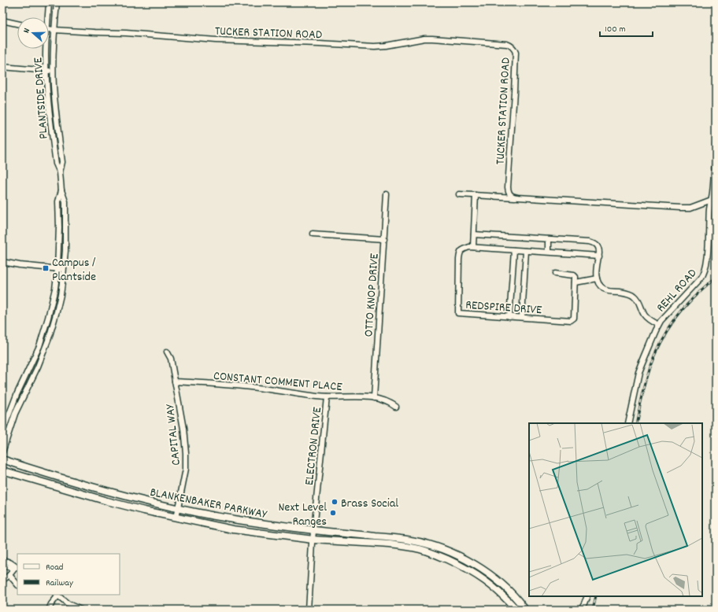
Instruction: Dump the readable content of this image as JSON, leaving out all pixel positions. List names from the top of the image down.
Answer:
{
  "streets": {
    "main road": ["BLANKENBAKER PARKWAY"],
    "street": [
      "TUCKER STATION ROAD",
      "PLANTSIDE DRIVE",
      "REHL ROAD",
      "OTTO KNOP DRIVE",
      "REDSPIRE DRIVE",
      "CONSTANT COMMENT PLACE",
      "CAPITAL WAY",
      "ELECTRON DRIVE"
    ]
  },
  "crossings": [
    ["TUCKER STATION ROAD", "PLANTSIDE DRIVE"],
    ["OTTO KNOP DRIVE", "CONSTANT COMMENT PLACE"],
    ["CONSTANT COMMENT PLACE", "CAPITAL WAY"],
    ["CONSTANT COMMENT PLACE", "ELECTRON DRIVE"],
    ["CAPITAL WAY", "BLANKENBAKER PARKWAY"],
    ["ELECTRON DRIVE", "BLANKENBAKER PARKWAY"]
  ],
  "places": {
    "transit": ["Campus / Plantside"],
    "other": ["Brass Social", "Next Level Ranges"]
  },
  "legend": ["Road", "Railway"],
  "scale_bar": "100 m",
  "north": "left"
}
